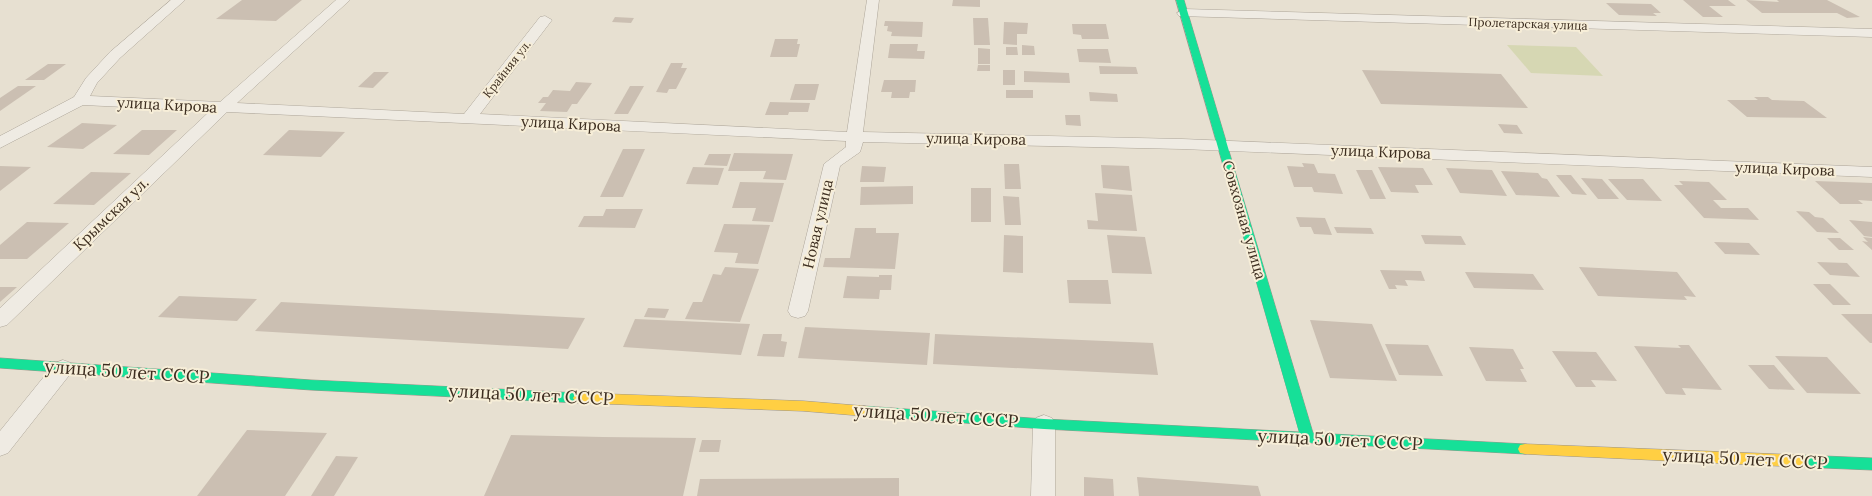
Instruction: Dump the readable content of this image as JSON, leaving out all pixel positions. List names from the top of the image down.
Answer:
{
  "streets": {
    "main road": ["Совхозная улица", "улица 50 лет СССР"],
    "street": [
      "Пролетарская улица",
      "Крайняя ул.",
      "улица Кирова",
      "Крымская ул.",
      "Новая улица"
    ]
  },
  "crossings": [
    ["Пролетарская улица", "Совхозная улица"],
    ["Крайняя ул.", "улица Кирова"],
    ["улица Кирова", "Крымская ул."],
    ["улица Кирова", "Совхозная улица"],
    ["улица Кирова", "Новая улица"],
    ["Совхозная улица", "улица 50 лет СССР"]
  ]
}
